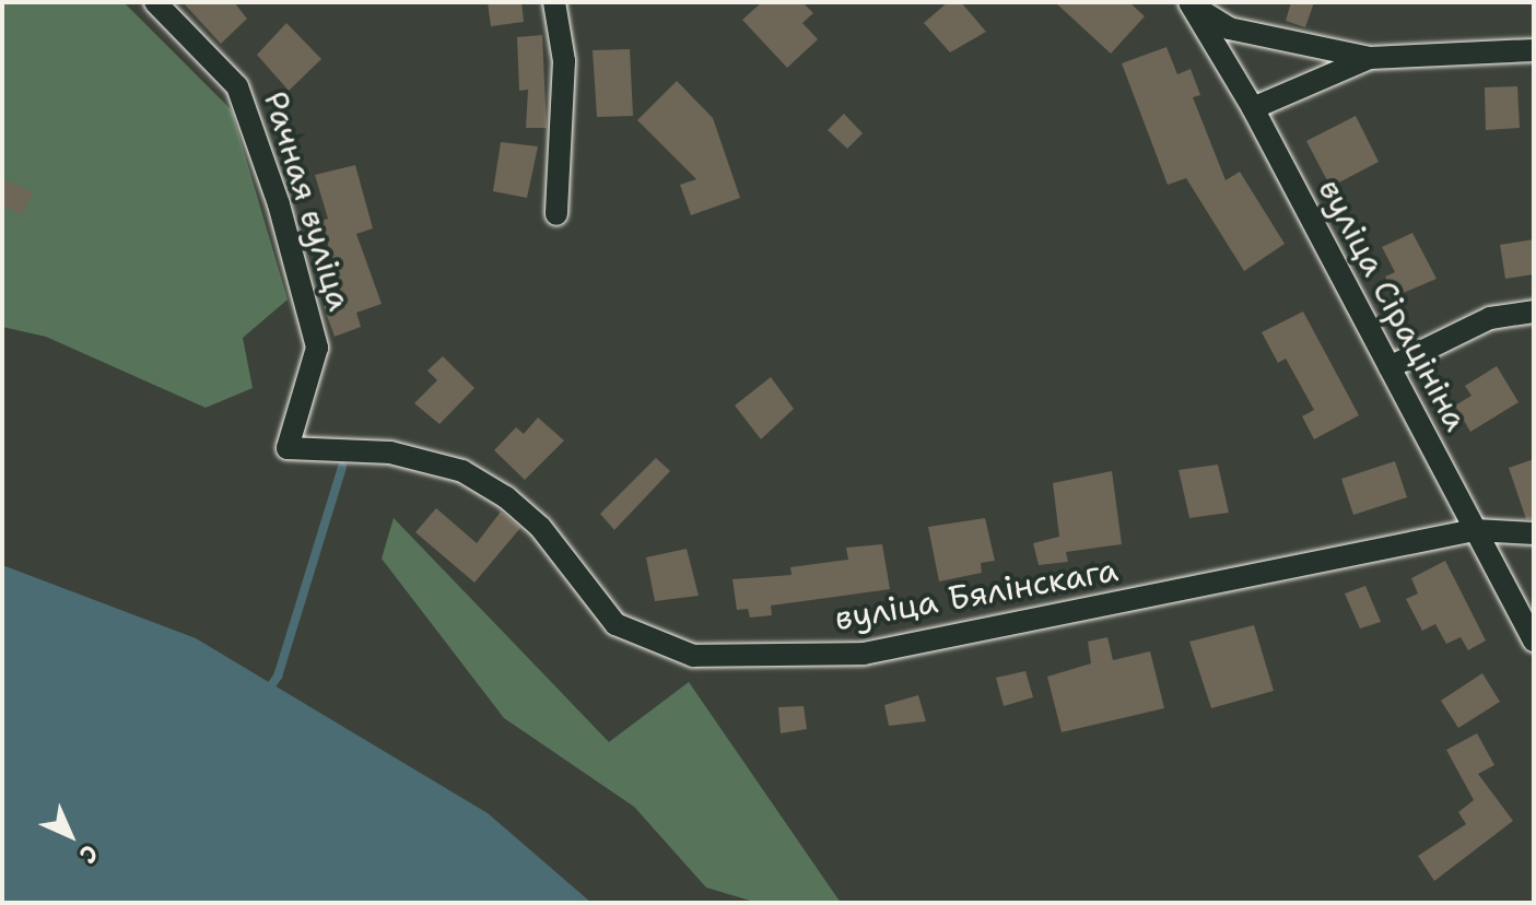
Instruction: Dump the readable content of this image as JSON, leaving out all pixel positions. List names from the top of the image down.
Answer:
{
  "streets": {
    "street": ["Рачная вуліца", "вуліца Сірацініна", "вуліца Бялінскага"]
  },
  "crossings": [
    ["Рачная вуліца", "вуліца Бялінскага"],
    ["вуліца Сірацініна", "вуліца Бялінскага"]
  ],
  "north": "bottom right"
}
